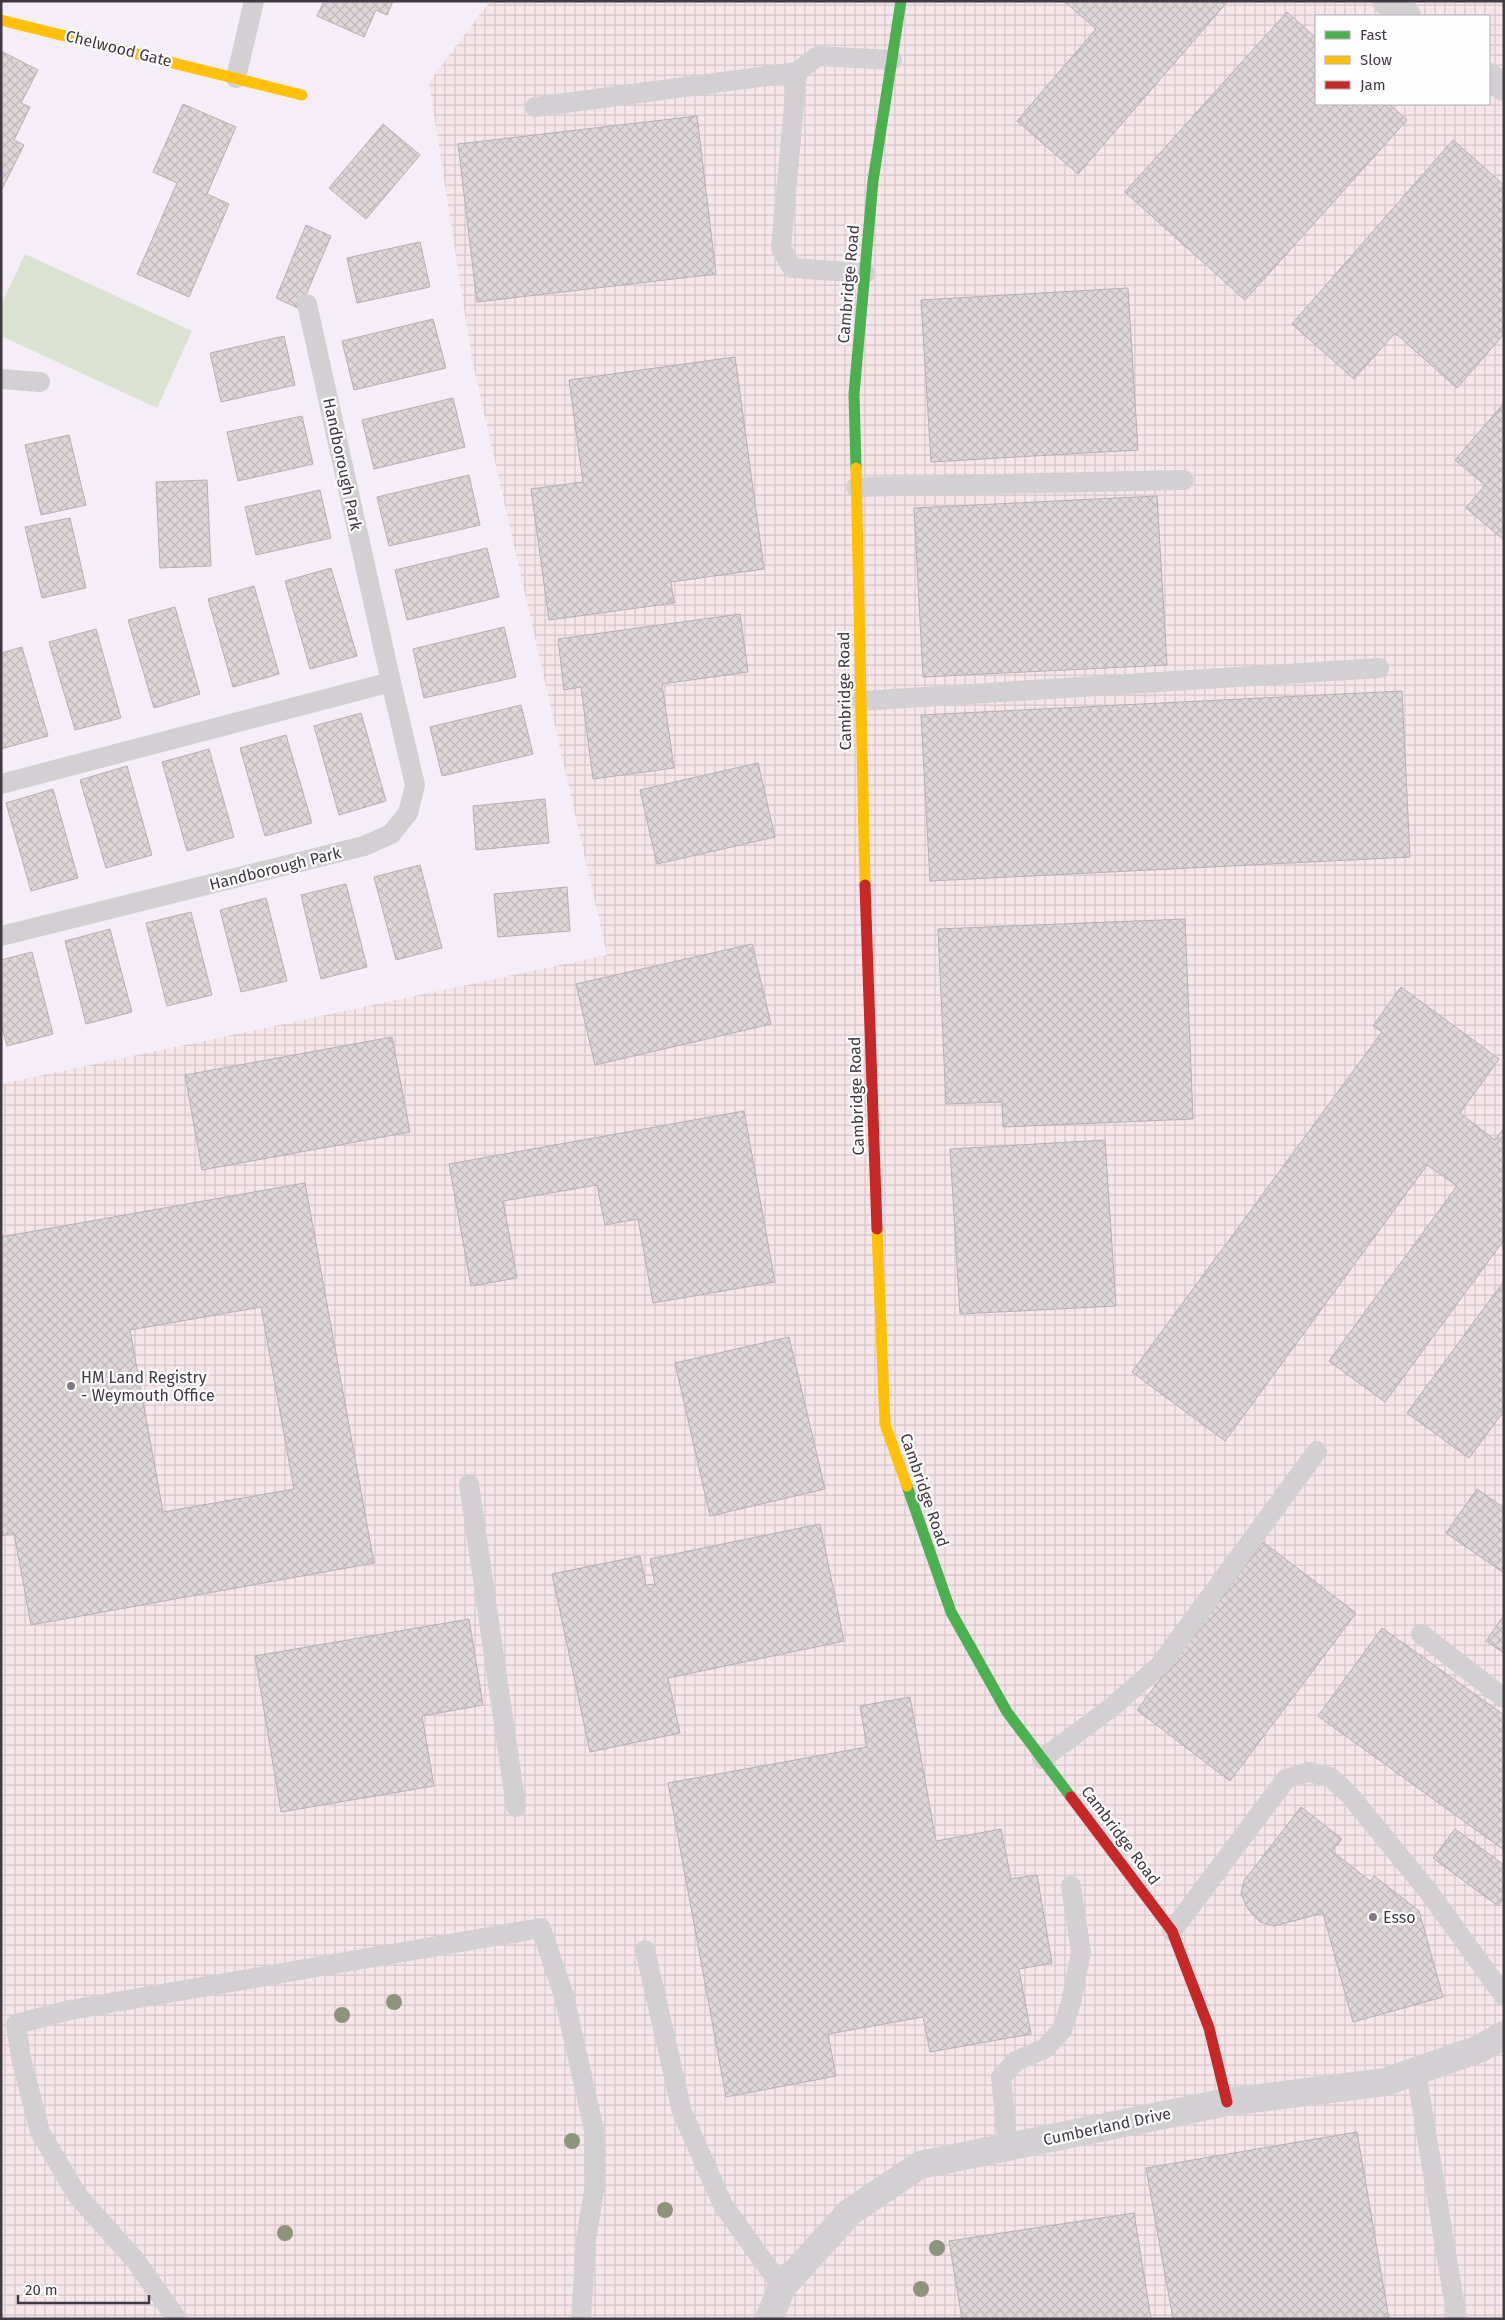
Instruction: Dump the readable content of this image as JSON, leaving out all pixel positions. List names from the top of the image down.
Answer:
{
  "streets": {
    "street": ["Chelwood Gate", "Cambridge Road", "Cumberland Drive"],
    "lane": ["Handborough Park"]
  },
  "crossings": [
    ["Cambridge Road", "Cumberland Drive"]
  ],
  "places": ["HM Land Registry - Weymouth Office", "Esso"],
  "legend": ["Fast", "Slow", "Jam"],
  "scale_bar": "20 m"
}
